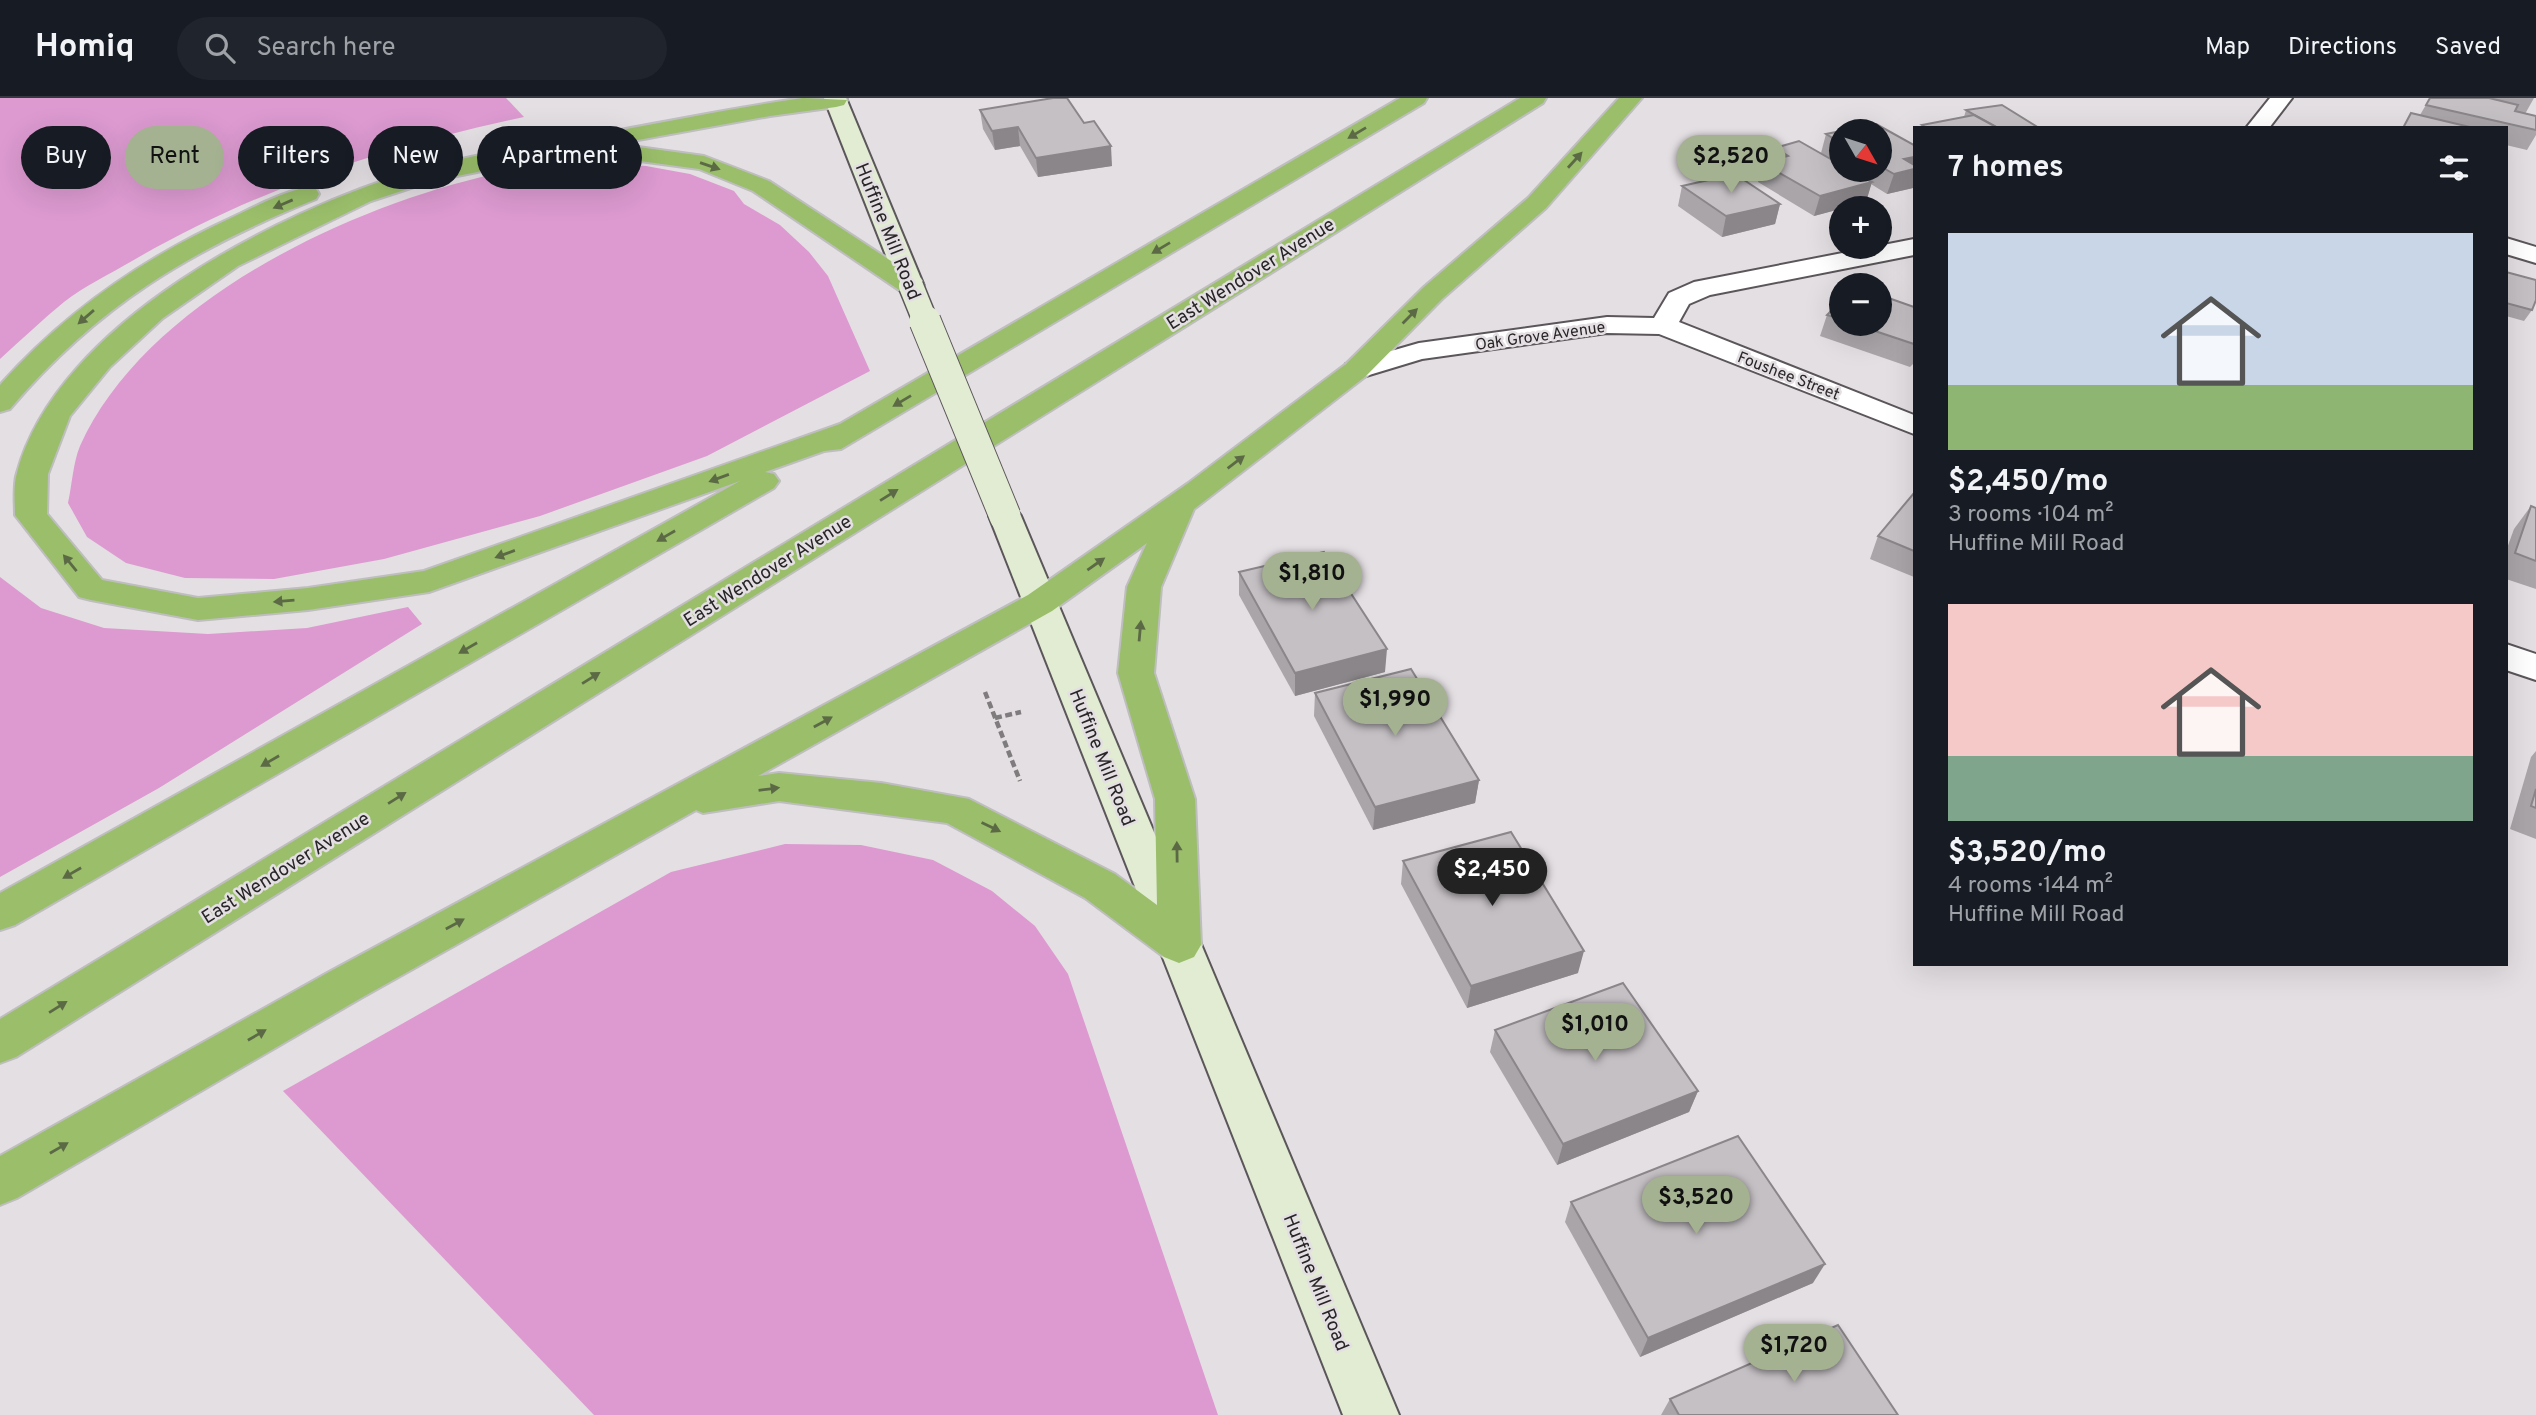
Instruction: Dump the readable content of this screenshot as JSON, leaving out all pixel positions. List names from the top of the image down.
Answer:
{
  "streets": {
    "highway": ["East Wendover Avenue"],
    "main road": ["Huffine Mill Road"],
    "street": ["Oak Grove Avenue", "Foushee Street"]
  },
  "crossings": [
    ["Oak Grove Avenue", "Foushee Street"]
  ],
  "north": "bottom right",
  "page": {
    "header": "Homiq",
    "search": "Search here",
    "nav": ["Map", "Directions", "Saved"],
    "map_buttons": ["+", "−"],
    "chip": [
      "Buy",
      "Rent",
      "Filters",
      "New",
      "Apartment"
    ],
    "heading": "7 homes",
    "price": [
      "$2,520",
      "$1,810",
      "$1,990",
      "$2,450",
      "$1,010",
      "$3,520",
      "$1,720"
    ],
    "list": [
      {
        "name": "$2,450/mo",
        "note": "3 rooms · 104 m² · Huffine Mill Road"
      },
      {
        "name": "$3,520/mo",
        "note": "4 rooms · 144 m² · Huffine Mill Road"
      }
    ]
  }
}
